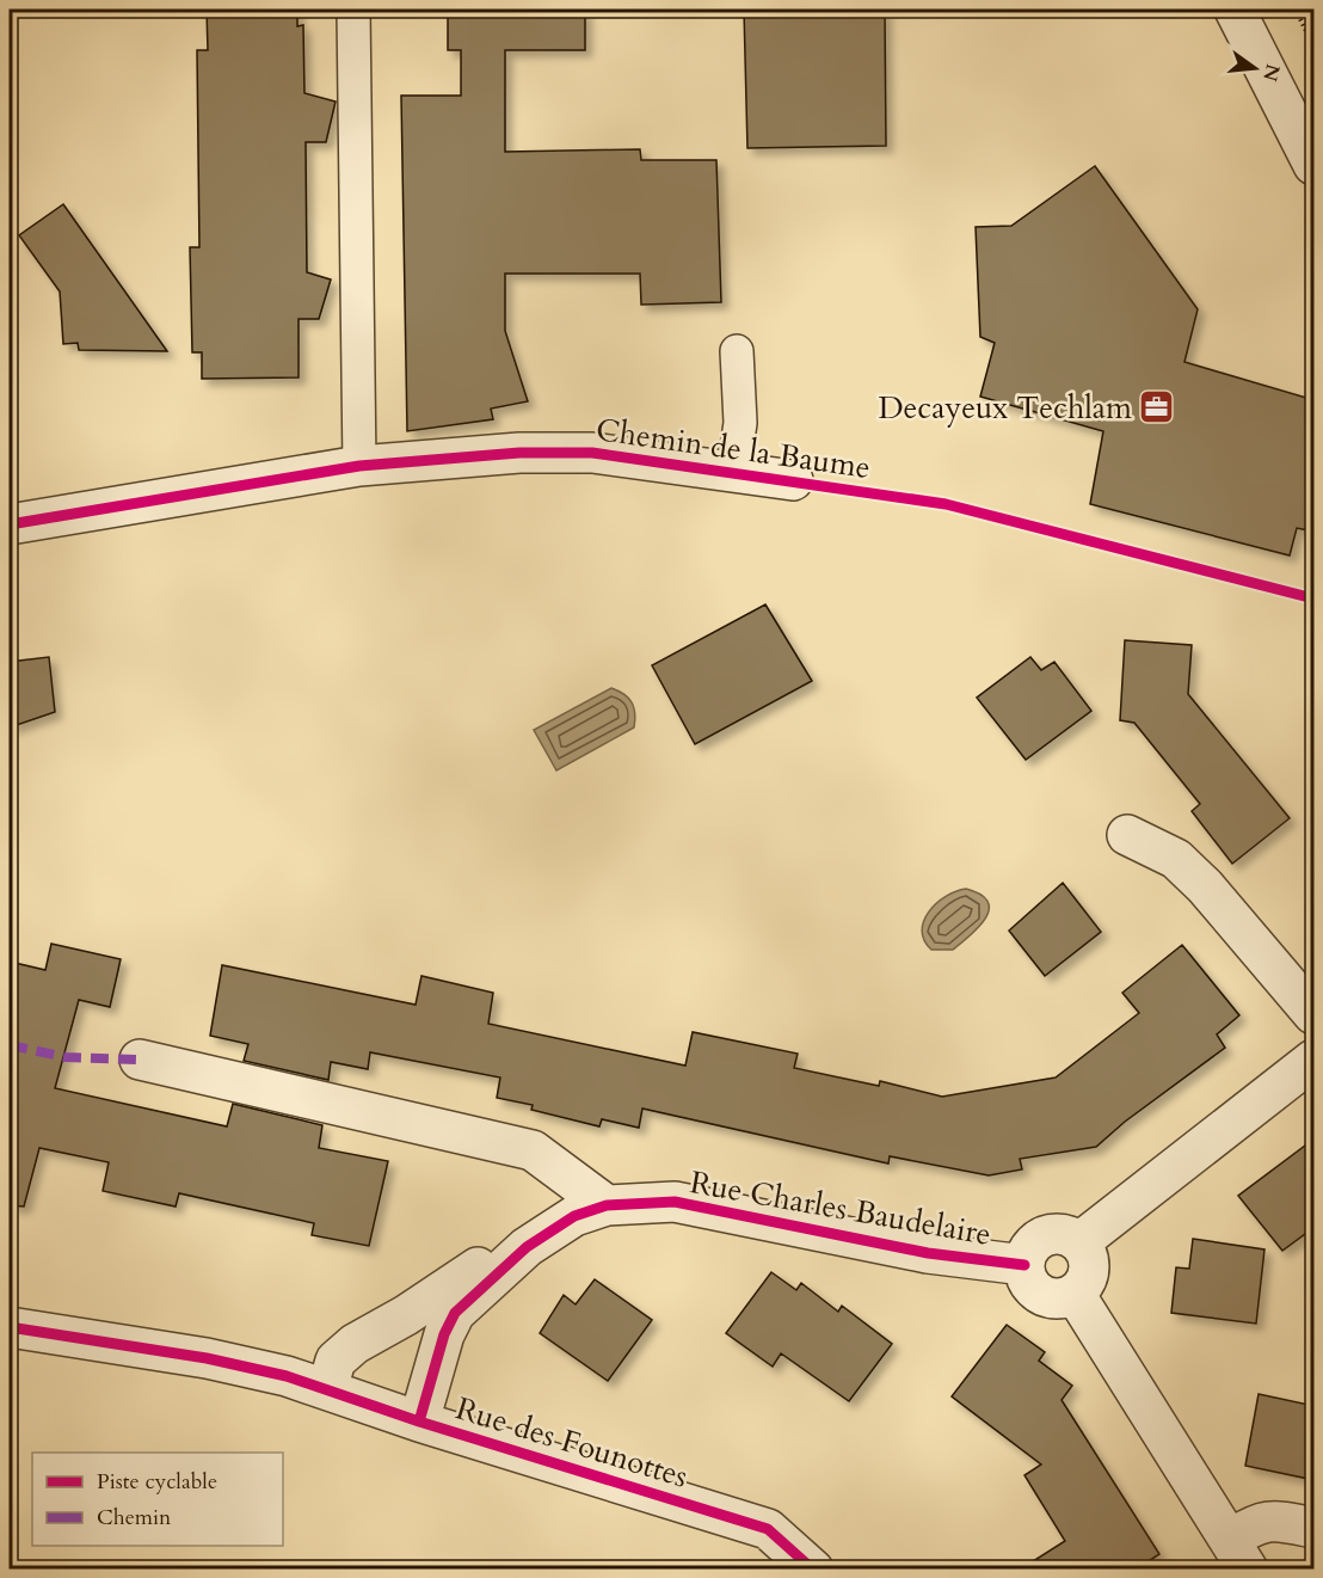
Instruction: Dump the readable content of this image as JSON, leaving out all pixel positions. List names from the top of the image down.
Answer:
{
  "streets": {
    "street": ["Chemin de la Baume", "Rue Charles Baudelaire", "Rue des Founottes"]
  },
  "crossings": [
    ["Rue Charles Baudelaire", "Rue des Founottes"]
  ],
  "places": {
    "office": ["Decayeux Techlam"]
  },
  "legend": ["Piste cyclable", "Chemin"],
  "north": "right"
}
